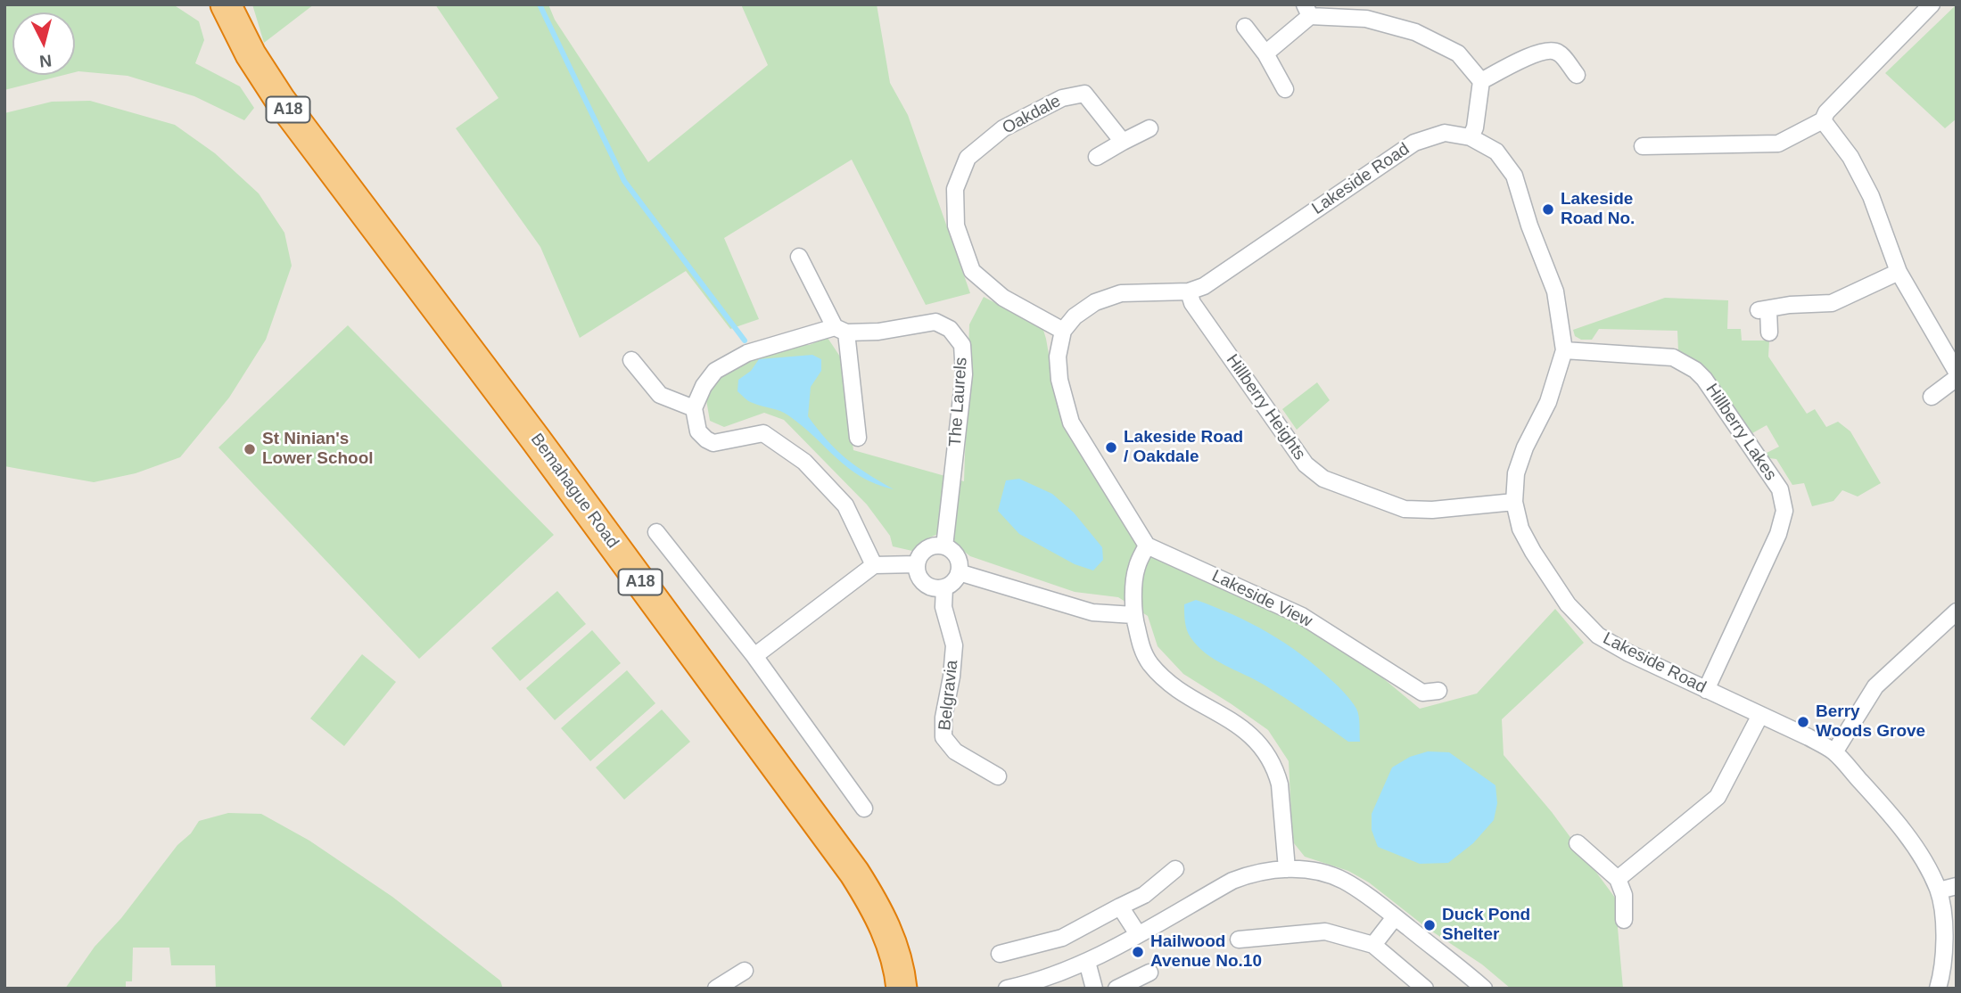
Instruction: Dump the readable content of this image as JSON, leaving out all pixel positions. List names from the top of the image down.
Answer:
{
  "streets": {
    "highway": ["A18", "Bemahague Road"],
    "street": [
      "Oakdale",
      "Lakeside Road",
      "The Laurels",
      "Hillberry Heights",
      "Hillberry Lakes",
      "Lakeside View",
      "Belgravia"
    ]
  },
  "crossings": [
    ["Oakdale", "Lakeside Road"],
    ["Lakeside Road", "Hillberry Heights"],
    ["Lakeside Road", "Hillberry Lakes"],
    ["The Laurels", "Belgravia"]
  ],
  "places": [
    "Lakeside Road No.",
    "Lakeside Road / Oakdale",
    "St Ninian's Lower School",
    "Berry Woods Grove",
    "Duck Pond Shelter",
    "Hailwood Avenue No.10"
  ],
  "north": "bottom"
}
